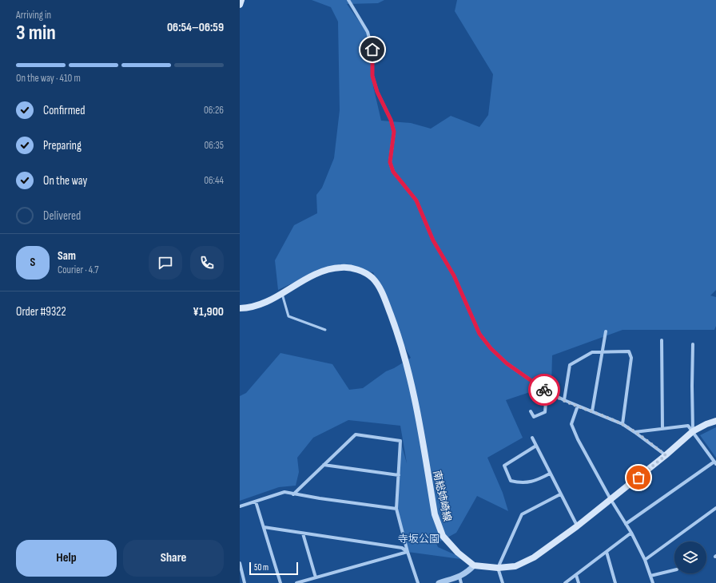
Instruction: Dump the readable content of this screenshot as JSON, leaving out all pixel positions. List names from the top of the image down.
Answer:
{
  "streets": {
    "main road": ["南総姉崎線"]
  },
  "parks": ["寺坂公園"],
  "scale_bar": "50 m",
  "page": {
    "heading": ["3 min", "Arriving in", "06:54–06:59"],
    "panel": [
      "Sam",
      "Courier · 4.7",
      "Order #9322",
      "¥1,900"
    ],
    "bar": "On the way · 410 m",
    "list": [
      ["Confirmed", "06:26"],
      ["Preparing", "06:35"],
      ["On the way", "06:44"],
      "Delivered"
    ],
    "round": "S",
    "buttons": ["Help", "Share"],
    "scale": "50 m"
  }
}
